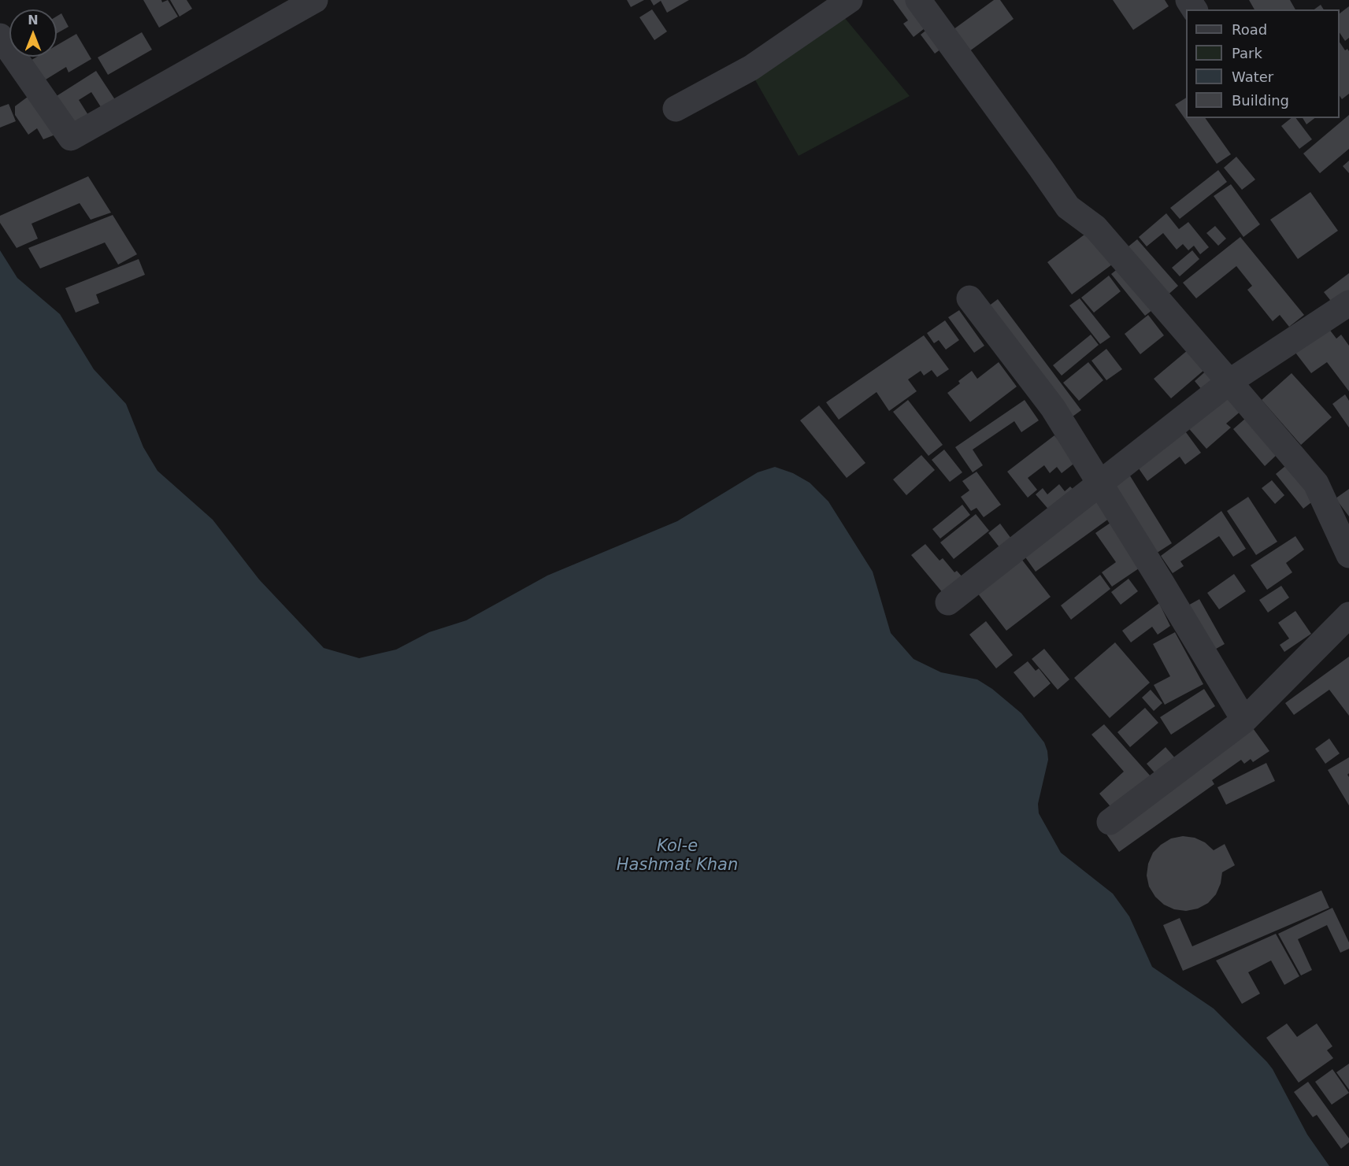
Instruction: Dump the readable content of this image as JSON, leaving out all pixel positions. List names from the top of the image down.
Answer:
{
  "water": ["Kol-e Hashmat Khan"],
  "legend": [
    "Road",
    "Park",
    "Water",
    "Building"
  ],
  "north": "top"
}
